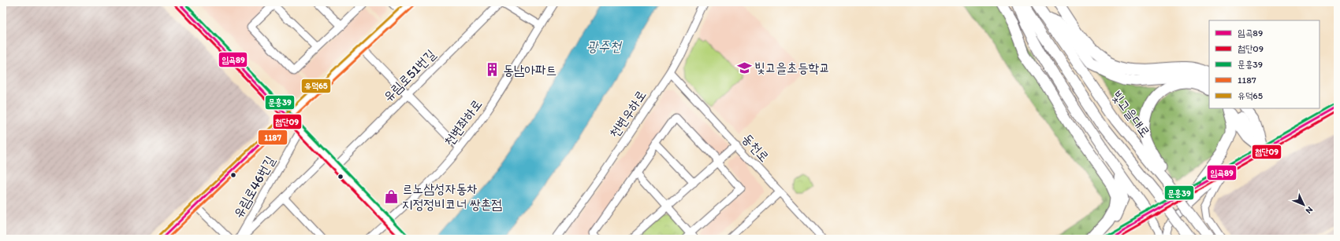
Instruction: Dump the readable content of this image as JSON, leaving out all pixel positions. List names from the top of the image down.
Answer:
{
  "streets": {
    "highway": ["빛고을대로"],
    "street": [
      "유림로51번길",
      "천변우하로",
      "천변좌하로",
      "동천로",
      "유림로46번길"
    ]
  },
  "crossings": [
    ["천변우하로", "동천로"]
  ],
  "water": ["광주천"],
  "places": {
    "school or university": ["빛고을초등학교"],
    "building": ["동남아파트"],
    "shop": ["르노삼성자동차 지정정비코너 쌍촌점"]
  },
  "lines": [
    "transit line 임곡89",
    "transit line 문흥39",
    "transit line 유덕65",
    "transit line 첨단09",
    "transit line 1187"
  ],
  "legend": [
    "임곡89",
    "첨단09",
    "문흥39",
    "1187",
    "유덕65"
  ],
  "north": "bottom right"
}
